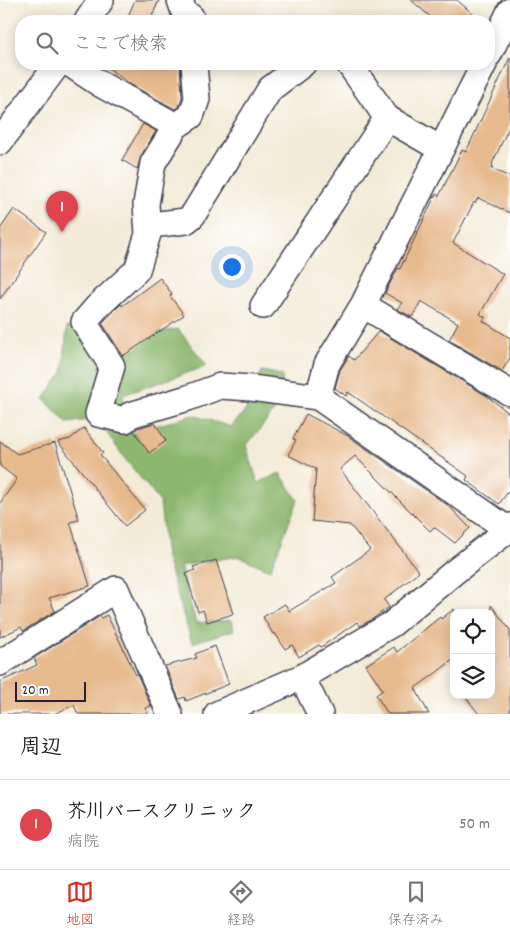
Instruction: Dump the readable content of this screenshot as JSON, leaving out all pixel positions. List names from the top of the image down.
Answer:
{
  "scale_bar": "20 m",
  "page": {
    "search": "ここで検索",
    "pins": "1",
    "scale": "20 m",
    "heading": "周辺",
    "list": [
      {
        "mark": "1",
        "name": "芥川バースクリニック",
        "note": "病院",
        "value": "50 m"
      }
    ],
    "nav": ["地図", "経路", "保存済み"]
  }
}
